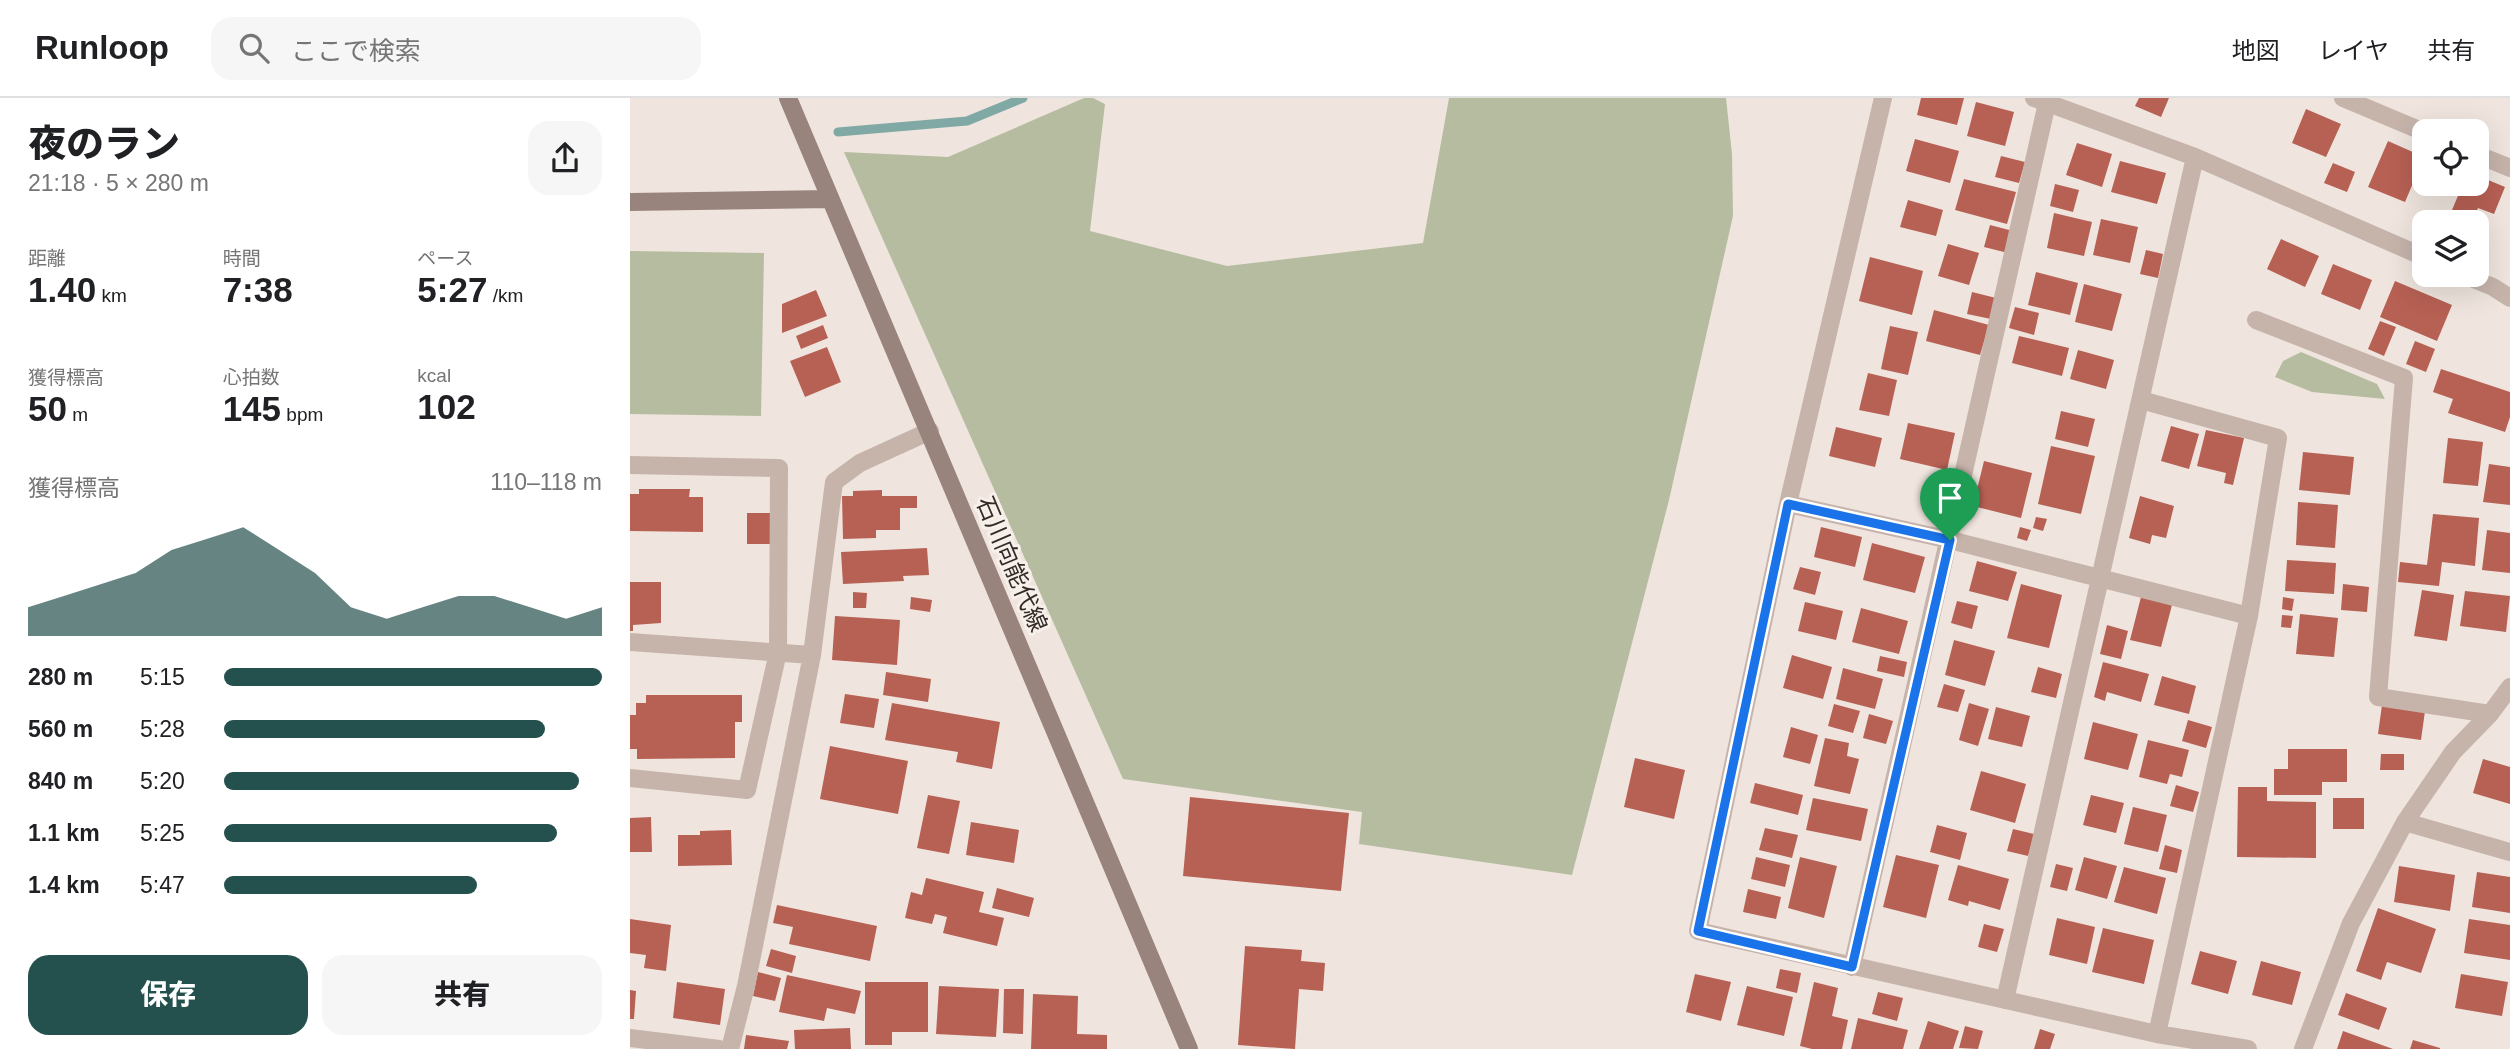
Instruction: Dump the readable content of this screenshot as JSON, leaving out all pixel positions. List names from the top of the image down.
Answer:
{
  "streets": {
    "main road": ["石川向能代線"]
  },
  "page": {
    "header": "Runloop",
    "search": "ここで検索",
    "nav": ["地図", "レイヤ", "共有"],
    "heading": ["夜のラン", "21:18 · 5 × 280 m"],
    "stats": [
      ["距離", "1.40 km"],
      ["時間", "7:38"],
      ["ペース", "5:27 /km"],
      ["獲得標高", "50 m"],
      ["心拍数", "145 bpm"],
      ["kcal", "102"]
    ],
    "chart": ["獲得標高", "110–118 m"],
    "list": [
      {
        "name": "280 m",
        "note": "5:15"
      },
      {
        "name": "560 m",
        "note": "5:28"
      },
      {
        "name": "840 m",
        "note": "5:20"
      },
      {
        "name": "1.1 km",
        "note": "5:25"
      },
      {
        "name": "1.4 km",
        "note": "5:47"
      }
    ],
    "buttons": ["保存", "共有"]
  }
}
